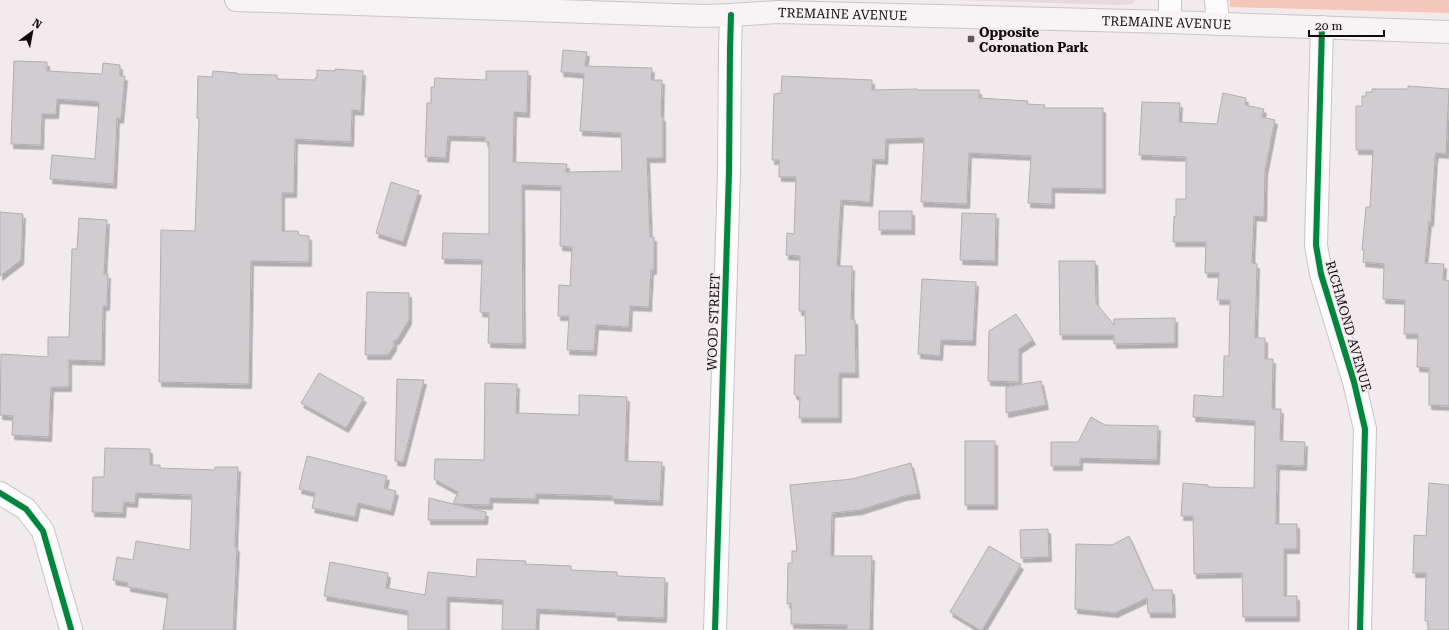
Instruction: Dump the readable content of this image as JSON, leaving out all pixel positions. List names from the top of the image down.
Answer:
{
  "streets": {
    "main road": ["TREMAINE AVENUE"],
    "street": ["WOOD STREET", "RICHMOND AVENUE"]
  },
  "crossings": [
    ["TREMAINE AVENUE", "WOOD STREET"],
    ["TREMAINE AVENUE", "RICHMOND AVENUE"]
  ],
  "places": {
    "transit": ["Opposite Coronation Park"]
  },
  "scale_bar": "20 m",
  "north": "top right"
}
